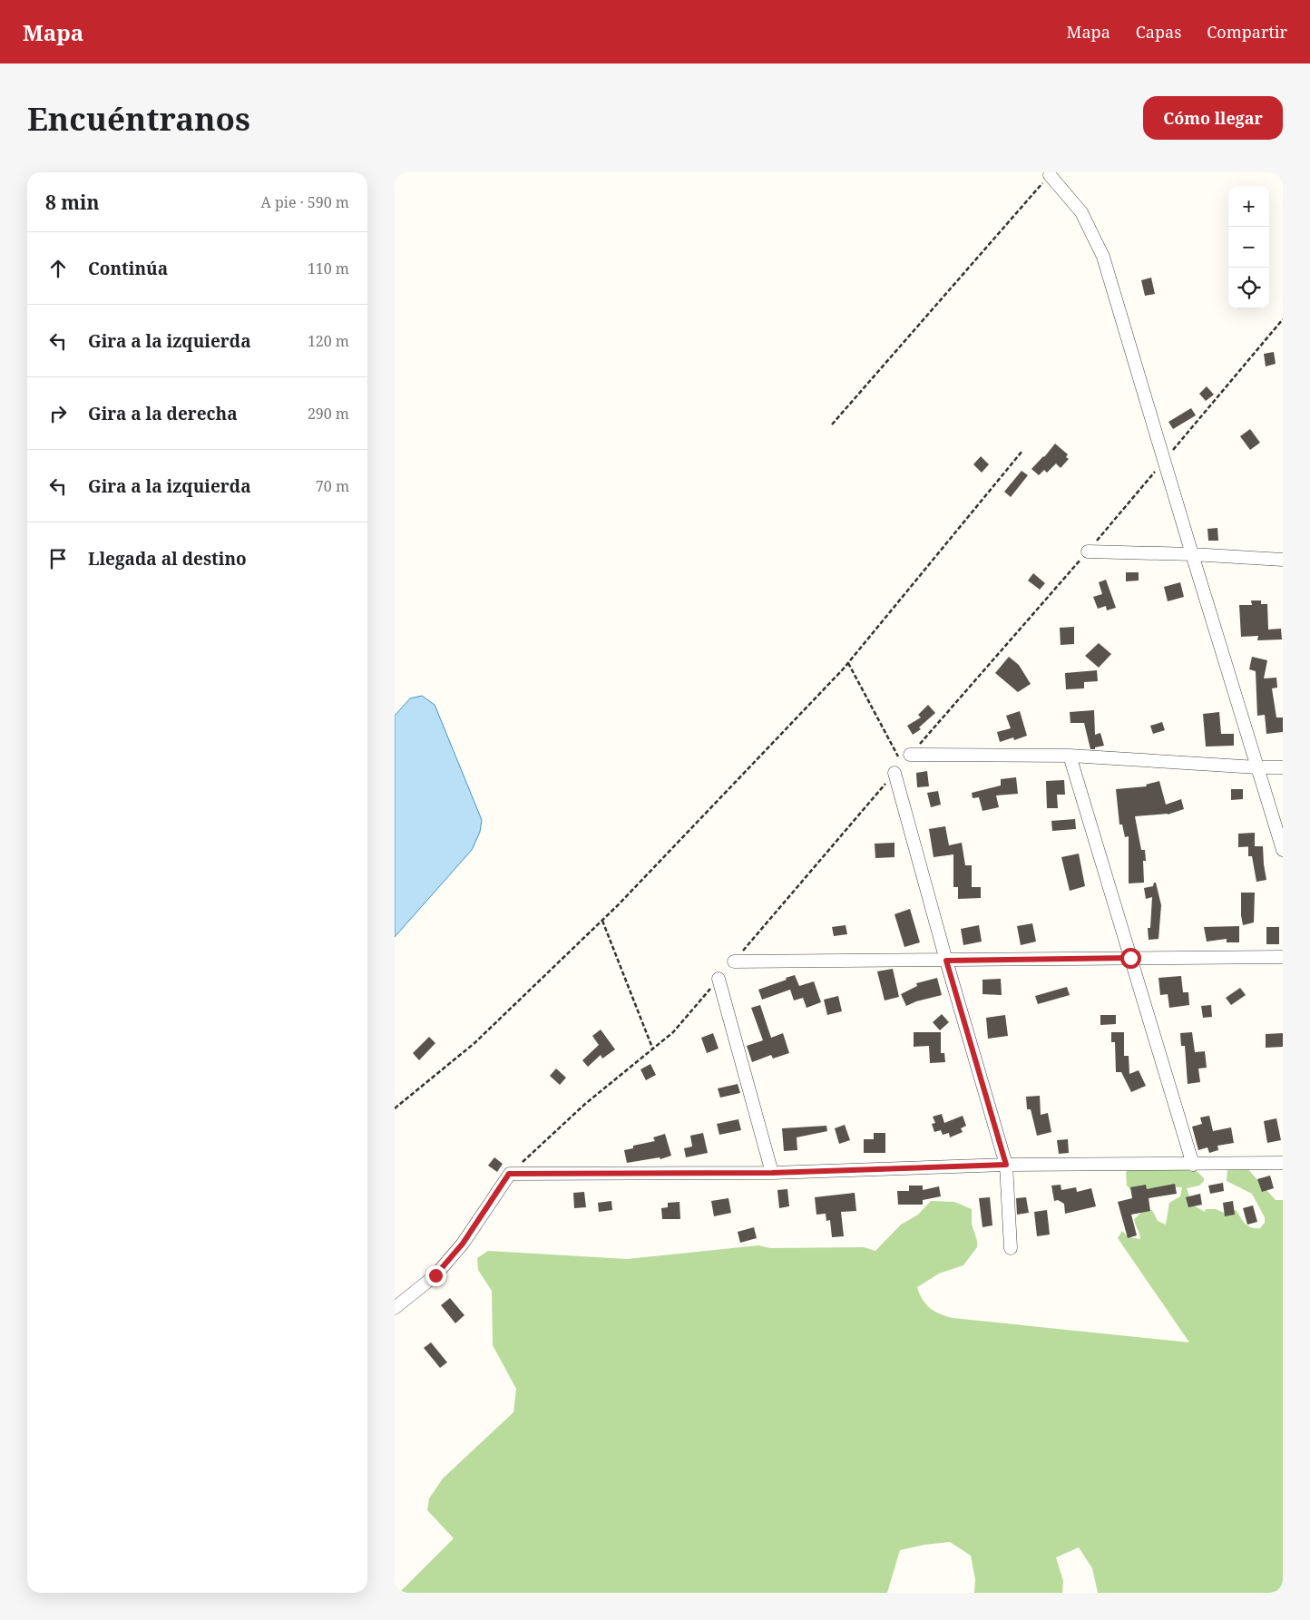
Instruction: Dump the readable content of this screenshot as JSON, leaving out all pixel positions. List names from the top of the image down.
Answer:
{
  "page": {
    "header": "Mapa",
    "nav": ["Mapa", "Capas", "Compartir"],
    "buttons": "Cómo llegar",
    "title": "Encuéntranos",
    "heading": ["8 min", "A pie · 590 m"],
    "map_buttons": ["+", "−"],
    "list": [
      ["Continúa", "110 m"],
      ["Gira a la izquierda", "120 m"],
      ["Gira a la derecha", "290 m"],
      ["Gira a la izquierda", "70 m"],
      "Llegada al destino"
    ]
  }
}
